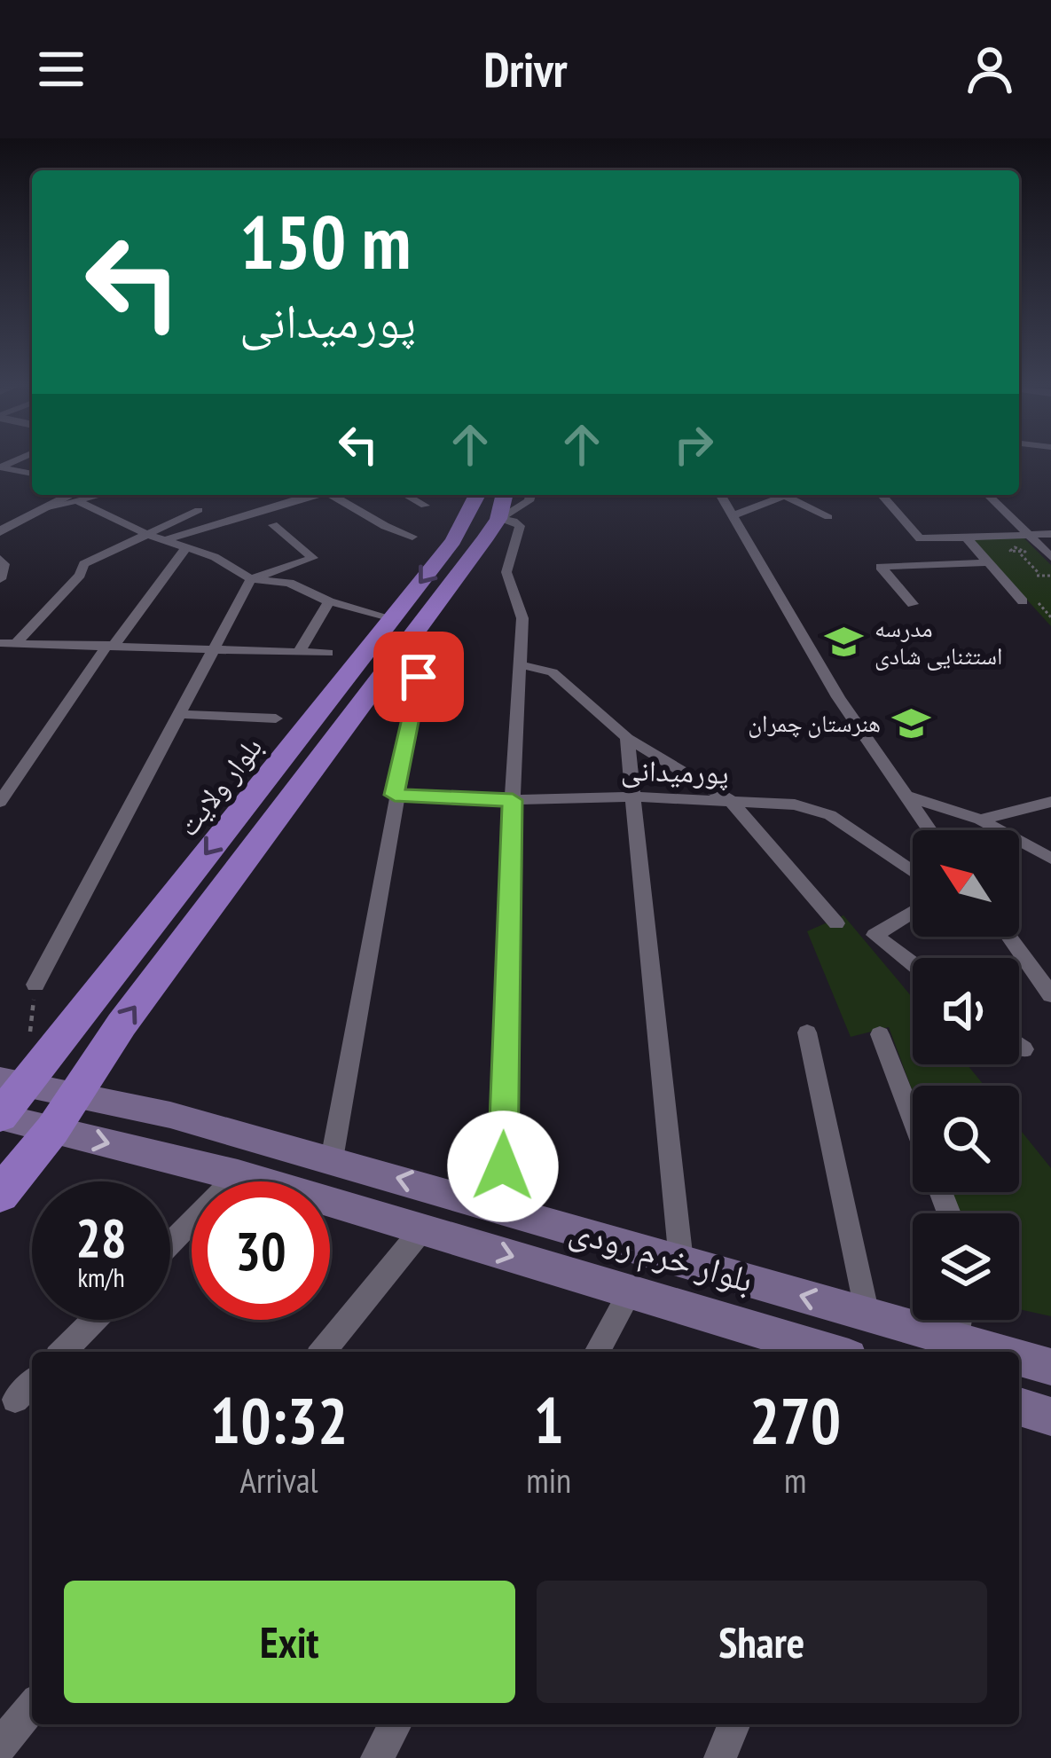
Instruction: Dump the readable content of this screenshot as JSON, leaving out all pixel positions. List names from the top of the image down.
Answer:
{
  "streets": {
    "highway": ["بلوار ولایت"],
    "main road": ["بلوار خرم رودی"],
    "street": ["پورمیدانی"]
  },
  "crossings": [
    ["بلوار ولایت", "بلوار خرم رودی"]
  ],
  "places": {
    "school or university": ["مدرسه استثنایی شادی", "هنرستان چمران"]
  },
  "north": "top left",
  "page": {
    "header": "Drivr",
    "turn": ["150 m", "پورمیدانی"],
    "speed": "28 km/h",
    "limit": "30",
    "eta": [
      "10:32",
      "Arrival",
      "1",
      "min",
      "270",
      "m"
    ],
    "buttons": ["Exit", "Share"]
  }
}
